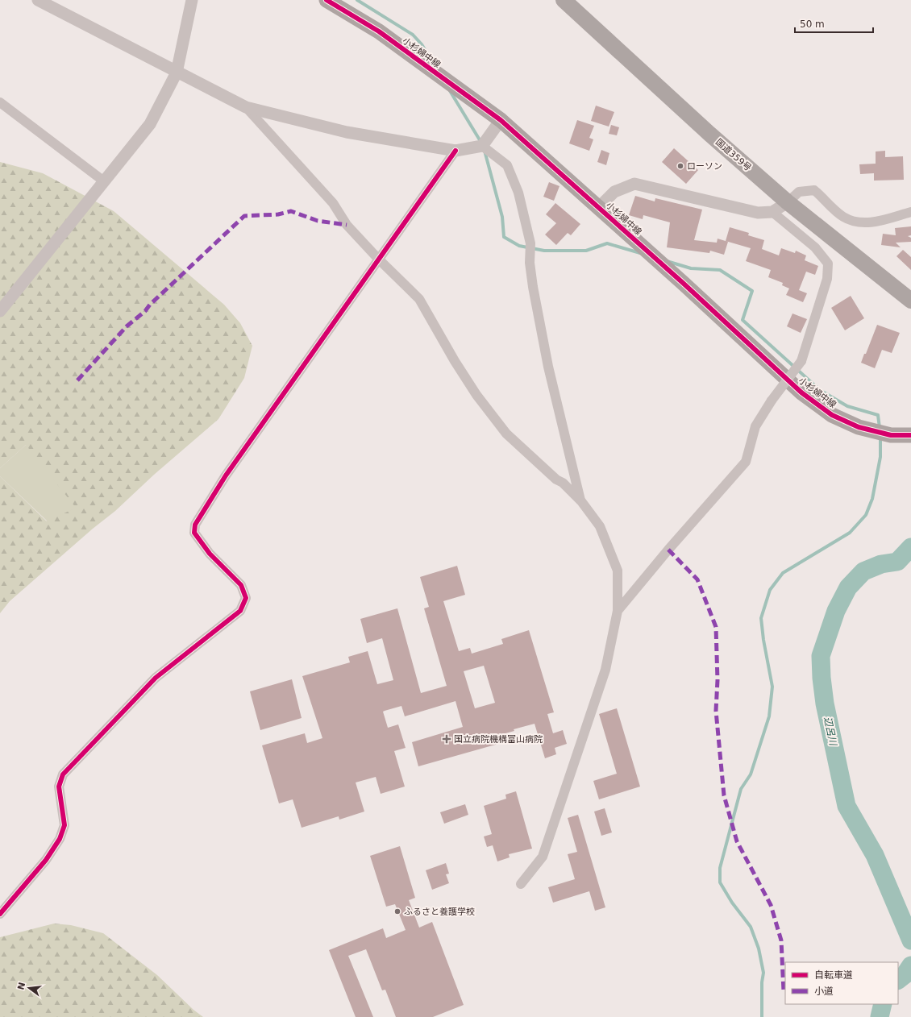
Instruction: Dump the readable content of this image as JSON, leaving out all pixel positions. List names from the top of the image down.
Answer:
{
  "streets": {
    "highway": ["国道359号"],
    "main road": ["小杉婦中線"]
  },
  "water": ["辺呂川"],
  "places": {
    "other": ["ローソン", "ふるさと養護学校"],
    "health": ["国立病院機構富山病院"]
  },
  "legend": ["自転車道", "小道"],
  "scale_bar": "50 m",
  "north": "left"
}
